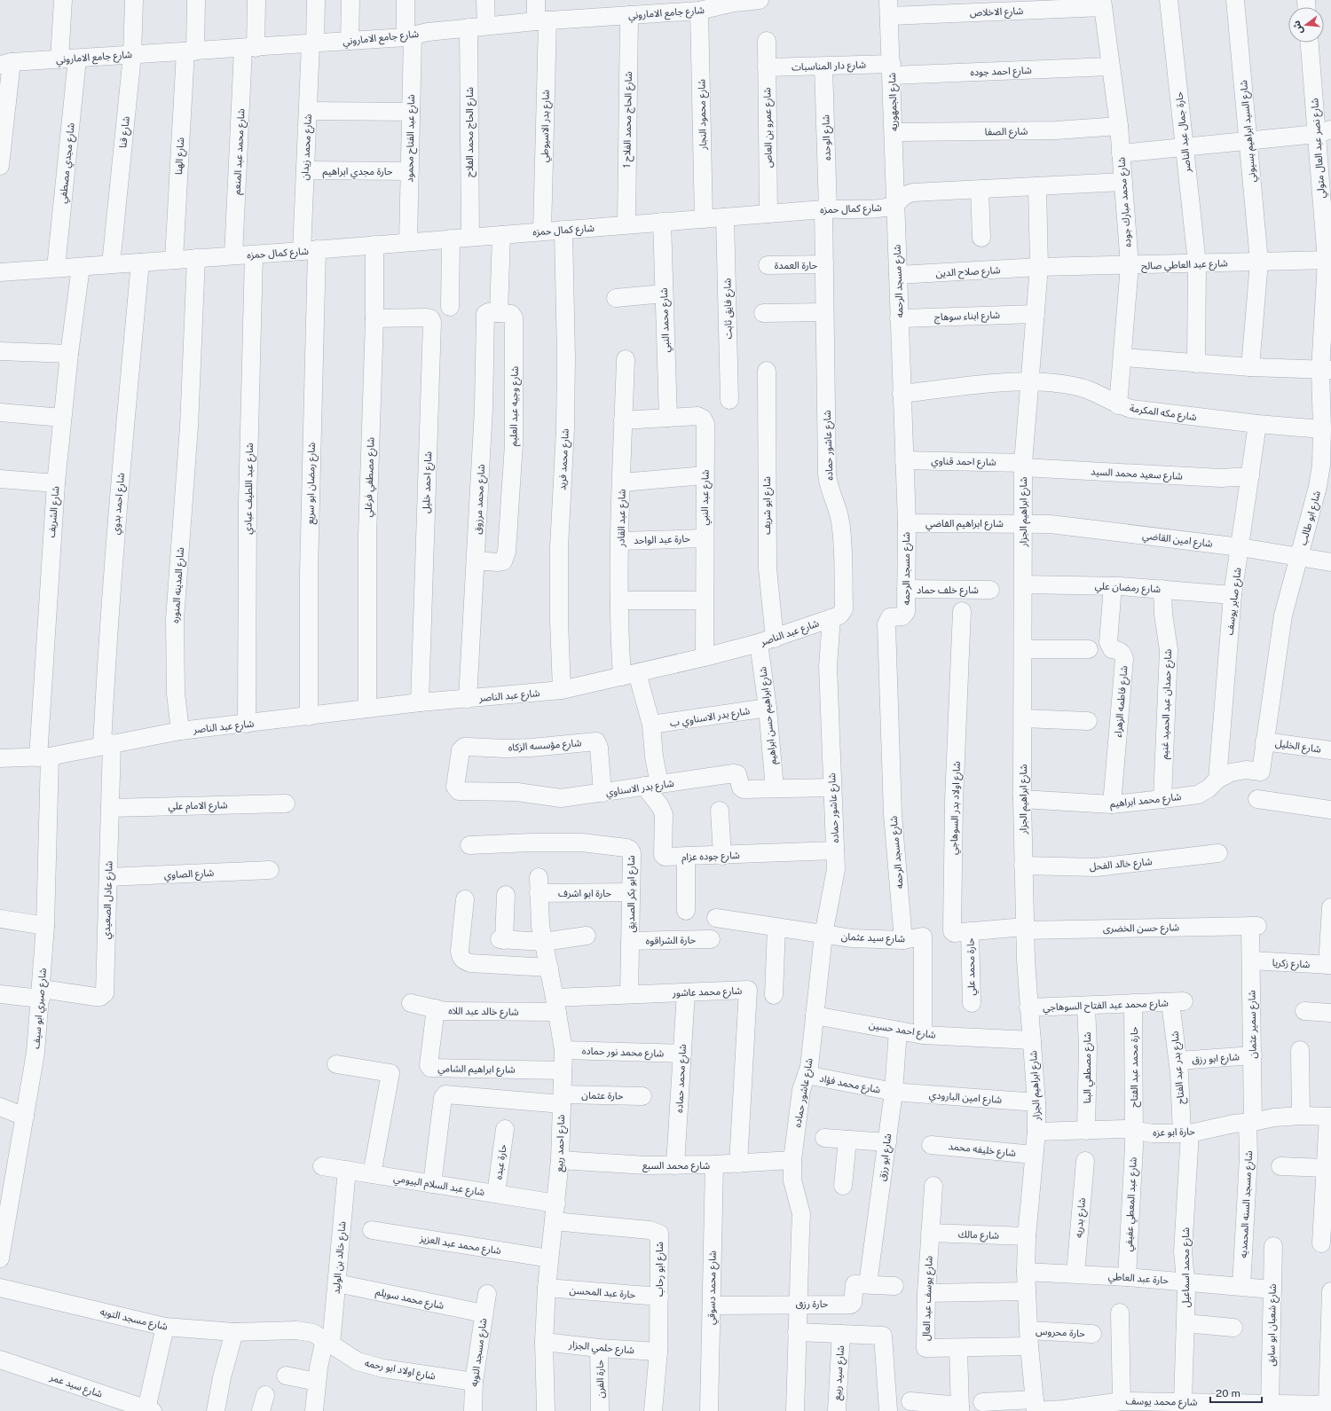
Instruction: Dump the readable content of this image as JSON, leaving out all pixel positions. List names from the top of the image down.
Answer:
{
  "streets": {
    "street": [
      "شارع الاخلاص",
      "شارع جامع الاماروني",
      "شارع دار المناسبات",
      "شارع احمد جوده",
      "شارع الجمهوريه",
      "شارع محمود النجار",
      "شارع الحاج محمد الفلاح 1",
      "شارع بدر الاسيوطي",
      "شارع عمرو بن العاص",
      "شارع الصفا",
      "شارع السيد ابراهيم بسيوني",
      "شارع قنا",
      "شارع الحاج محمد الفلاح",
      "حارة جمال عبد الناصر",
      "شارع الوحده",
      "شارع عبد الفتاح محمود",
      "شارع محمد زيدان",
      "شارع نصر عبد العال متولي",
      "شارع محمد عبد المنعم",
      "شارع الهنا",
      "شارع مجدي مصطفي",
      "حارة مجدي ابراهيم",
      "شارع محمد مبارك جوده",
      "شارع كمال حمزه",
      "شارع عبد العاطي صالح",
      "حارة العمدة",
      "شارع صلاح الدين",
      "شارع مسجد الرحمه",
      "شارع فايق ثابت",
      "شارع ابناء سوهاج",
      "شارع محمد النبي",
      "شارع وجيه عبد العليم",
      "شارع مكه المكرمة",
      "شارع عاشور حماده",
      "شارع محمد فريد",
      "شارع احمد قناوي",
      "شارع سعيد محمد السيد",
      "شارع مصطفي فرغلي",
      "شارع احمد خليل",
      "شارع رمضان ابو سريع",
      "شارع عبد اللطيف عبادي",
      "شارع عبد النبي",
      "شارع محمد مرزوق",
      "شارع احمد بدوي",
      "شارع ابو شريف",
      "شارع الشريف",
      "شارع ابراهيم الجزار",
      "شارع عبد القادر",
      "شارع ابو طالب",
      "شارع ابراهيم القاضي",
      "حارة عبد الواحد",
      "شارع امين القاضي",
      "شارع المدينه المنوره",
      "شارع رمضان علي",
      "شارع خلف حماد",
      "شارع صابر يوسف",
      "شارع عبد الناصر",
      "شارع فاطمه الزهراء",
      "شارع حمدان عبد الحميد غنيم",
      "شارع ابراهيم حسن ابراهيم",
      "شارع بدر الاسناوي ب",
      "شارع مؤسسه الزكاه",
      "شارع الخليل",
      "شارع بدر الاسناوي",
      "شارع محمد ابراهيم",
      "شارع الامام علي",
      "شارع اولاد بدر السوهاجي",
      "شارع جوده عزام",
      "شارع خالد الفحل",
      "شارع الصاوي",
      "حارة ابو اشرف",
      "شارع ابو بكر الصديق",
      "شارع عادل الصعيدي",
      "شارع حسن الخضرى",
      "شارع سيد عثمان",
      "حارة الشراقوه",
      "شارع زكريا",
      "حارة محمد علي",
      "شارع محمد عاشور",
      "شارع محمد عبد الفتاح السوهاجي",
      "شارع صبري ابو سيف",
      "شارع خالد عبد اللاه",
      "شارع سمير عثمان",
      "شارع احمد حسين",
      "شارع محمد نور حماده",
      "شارع ابو رزق",
      "حارة محمد عبد الفتاح",
      "شارع مصطفي البنا",
      "شارع بدر عبد الفتاح",
      "شارع ابراهيم الشامي",
      "شارع محمد حماده",
      "شارع محمد فؤاد",
      "حارة عثمان",
      "شارع امين البارودي",
      "حارة ابو عزه",
      "شارع احمد ربيع",
      "شارع خليفه محمد",
      "حارة عبده",
      "شارع محمد السبع",
      "شارع عبد السلام البيومي",
      "شارع عبد المعطي عفيفي",
      "شارع مسجد السنه المحمديه",
      "شارع بدريه",
      "شارع مالك",
      "شارع محمد عبد العزيز",
      "شارع خالد بن الوليد",
      "شارع محمد اسماعيل",
      "شارع ابو رحاب",
      "حارة عبد العاطي",
      "شارع محمد دسوقي",
      "حارة عبد المحسن",
      "شارع محمد سويلم",
      "شارع يوسف عبد العال",
      "حارة رزق",
      "شارع مسجد التوبه",
      "شارع شعبان ابو سابق",
      "حارة محروس",
      "شارع حلمي الجزار",
      "شارع اولاد ابو رحمه",
      "شارع سيد ربيع",
      "حارة الفرن",
      "شارع سيد عمر",
      "شارع محمد يوسف"
    ]
  },
  "crossings": [
    ["شارع الاخلاص", "شارع الجمهوريه"],
    ["شارع الاخلاص", "شارع محمد مبارك جوده"],
    ["شارع جامع الاماروني", "شارع محمود النجار"],
    ["شارع جامع الاماروني", "شارع الحاج محمد الفلاح 1"],
    ["شارع جامع الاماروني", "شارع بدر الاسيوطي"],
    ["شارع جامع الاماروني", "شارع قنا"],
    ["شارع جامع الاماروني", "شارع الحاج محمد الفلاح"],
    ["شارع جامع الاماروني", "شارع عبد الفتاح محمود"],
    ["شارع جامع الاماروني", "شارع محمد زيدان"],
    ["شارع جامع الاماروني", "شارع محمد عبد المنعم"],
    ["شارع جامع الاماروني", "شارع الهنا"],
    ["شارع جامع الاماروني", "شارع مجدي مصطفي"],
    ["شارع دار المناسبات", "شارع احمد جوده"],
    ["شارع دار المناسبات", "شارع الجمهوريه"],
    ["شارع دار المناسبات", "شارع عمرو بن العاص"],
    ["شارع دار المناسبات", "شارع الوحده"],
    ["شارع احمد جوده", "شارع الجمهوريه"],
    ["شارع احمد جوده", "شارع محمد مبارك جوده"],
    ["شارع الجمهوريه", "شارع الصفا"],
    ["شارع الجمهوريه", "شارع كمال حمزه"],
    ["شارع الجمهوريه", "شارع مسجد الرحمه"],
    ["شارع محمود النجار", "شارع كمال حمزه"],
    ["شارع الحاج محمد الفلاح 1", "شارع كمال حمزه"],
    ["شارع بدر الاسيوطي", "شارع كمال حمزه"],
    ["شارع عمرو بن العاص", "شارع كمال حمزه"],
    ["شارع الصفا", "شارع محمد مبارك جوده"],
    ["شارع السيد ابراهيم بسيوني", "شارع عبد العاطي صالح"],
    ["شارع قنا", "شارع كمال حمزه"],
    ["شارع الحاج محمد الفلاح", "شارع كمال حمزه"],
    ["حارة جمال عبد الناصر", "شارع عبد العاطي صالح"],
    ["شارع الوحده", "شارع كمال حمزه"],
    ["شارع الوحده", "شارع عاشور حماده"],
    ["شارع عبد الفتاح محمود", "حارة مجدي ابراهيم"],
    ["شارع عبد الفتاح محمود", "شارع كمال حمزه"],
    ["شارع محمد زيدان", "حارة مجدي ابراهيم"],
    ["شارع محمد زيدان", "شارع كمال حمزه"],
    ["شارع محمد زيدان", "شارع رمضان ابو سريع"],
    ["شارع نصر عبد العال متولي", "شارع عبد العاطي صالح"],
    ["شارع نصر عبد العال متولي", "شارع ابو طالب"],
    ["شارع محمد عبد المنعم", "شارع كمال حمزه"],
    ["شارع الهنا", "شارع كمال حمزه"],
    ["شارع مجدي مصطفي", "شارع كمال حمزه"],
    ["شارع محمد مبارك جوده", "شارع كمال حمزه"],
    ["شارع محمد مبارك جوده", "شارع عبد العاطي صالح"],
    ["شارع محمد مبارك جوده", "شارع مكه المكرمة"],
    ["شارع كمال حمزه", "شارع مسجد الرحمه"],
    ["شارع كمال حمزه", "شارع فايق ثابت"],
    ["شارع كمال حمزه", "شارع محمد النبي"],
    ["شارع كمال حمزه", "شارع عاشور حماده"],
    ["شارع كمال حمزه", "شارع محمد فريد"],
    ["شارع كمال حمزه", "شارع مصطفي فرغلي"],
    ["شارع كمال حمزه", "شارع رمضان ابو سريع"],
    ["شارع كمال حمزه", "شارع عبد اللطيف عبادي"],
    ["شارع كمال حمزه", "شارع احمد بدوي"],
    ["شارع كمال حمزه", "شارع الشريف"],
    ["شارع كمال حمزه", "شارع ابراهيم الجزار"],
    ["شارع كمال حمزه", "شارع المدينه المنوره"],
    ["شارع عبد العاطي صالح", "شارع صلاح الدين"],
    ["شارع عبد العاطي صالح", "شارع ابراهيم الجزار"],
    ["شارع عبد العاطي صالح", "شارع ابو طالب"],
    ["حارة العمدة", "شارع عاشور حماده"],
    ["شارع صلاح الدين", "شارع مسجد الرحمه"],
    ["شارع صلاح الدين", "شارع ابراهيم الجزار"],
    ["شارع مسجد الرحمه", "شارع ابناء سوهاج"],
    ["شارع مسجد الرحمه", "شارع مكه المكرمة"],
    ["شارع مسجد الرحمه", "شارع احمد قناوي"],
    ["شارع مسجد الرحمه", "شارع ابراهيم القاضي"],
    ["شارع مسجد الرحمه", "شارع خلف حماد"],
    ["شارع مسجد الرحمه", "شارع سيد عثمان"],
    ["شارع ابناء سوهاج", "شارع ابراهيم الجزار"],
    ["شارع محمد النبي", "شارع عبد النبي"],
    ["شارع وجيه عبد العليم", "شارع محمد مرزوق"],
    ["شارع مكه المكرمة", "شارع ابراهيم الجزار"],
    ["شارع مكه المكرمة", "شارع ابو طالب"],
    ["شارع مكه المكرمة", "شارع صابر يوسف"],
    ["شارع عاشور حماده", "شارع عبد الناصر"],
    ["شارع عاشور حماده", "شارع بدر الاسناوي"],
    ["شارع عاشور حماده", "شارع جوده عزام"],
    ["شارع عاشور حماده", "شارع سيد عثمان"],
    ["شارع عاشور حماده", "شارع احمد حسين"],
    ["شارع عاشور حماده", "شارع محمد فؤاد"],
    ["شارع عاشور حماده", "شارع محمد السبع"],
    ["شارع عاشور حماده", "حارة رزق"],
    ["شارع محمد فريد", "شارع عبد الناصر"],
    ["شارع احمد قناوي", "شارع سعيد محمد السيد"],
    ["شارع احمد قناوي", "شارع ابراهيم الجزار"],
    ["شارع سعيد محمد السيد", "شارع ابراهيم الجزار"],
    ["شارع سعيد محمد السيد", "شارع صابر يوسف"],
    ["شارع مصطفي فرغلي", "شارع احمد خليل"],
    ["شارع مصطفي فرغلي", "شارع عبد الناصر"],
    ["شارع احمد خليل", "شارع عبد الناصر"],
    ["شارع رمضان ابو سريع", "شارع عبد الناصر"],
    ["شارع عبد اللطيف عبادي", "شارع عبد الناصر"],
    ["شارع عبد النبي", "شارع عبد القادر"],
    ["شارع عبد النبي", "حارة عبد الواحد"],
    ["شارع عبد النبي", "شارع عبد الناصر"],
    ["شارع محمد مرزوق", "شارع عبد الناصر"],
    ["شارع احمد بدوي", "شارع عادل الصعيدي"],
    ["شارع ابو شريف", "شارع عبد الناصر"],
    ["شارع ابو شريف", "شارع ابراهيم حسن ابراهيم"],
    ["شارع الشريف", "شارع صبري ابو سيف"],
    ["شارع ابراهيم الجزار", "شارع ابراهيم القاضي"],
    ["شارع ابراهيم الجزار", "شارع امين القاضي"],
    ["شارع ابراهيم الجزار", "شارع رمضان علي"],
    ["شارع ابراهيم الجزار", "شارع محمد ابراهيم"],
    ["شارع ابراهيم الجزار", "شارع اولاد بدر السوهاجي"],
    ["شارع ابراهيم الجزار", "شارع خالد الفحل"],
    ["شارع ابراهيم الجزار", "شارع حسن الخضرى"],
    ["شارع ابراهيم الجزار", "شارع محمد عبد الفتاح السوهاجي"],
    ["شارع ابراهيم الجزار", "شارع احمد حسين"],
    ["شارع ابراهيم الجزار", "شارع امين البارودي"],
    ["شارع ابراهيم الجزار", "حارة ابو عزه"],
    ["شارع ابراهيم الجزار", "شارع خليفه محمد"],
    ["شارع ابراهيم الجزار", "شارع مالك"],
    ["شارع ابراهيم الجزار", "حارة عبد العاطي"],
    ["شارع ابراهيم الجزار", "شارع يوسف عبد العال"],
    ["شارع ابراهيم الجزار", "حارة محروس"],
    ["شارع ابراهيم الجزار", "شارع محمد يوسف"],
    ["شارع عبد القادر", "حارة عبد الواحد"],
    ["شارع عبد القادر", "شارع عبد الناصر"],
    ["شارع ابو طالب", "شارع امين القاضي"],
    ["شارع ابو طالب", "شارع الخليل"],
    ["شارع ابو طالب", "شارع محمد ابراهيم"],
    ["شارع ابراهيم القاضي", "شارع امين القاضي"],
    ["شارع امين القاضي", "شارع صابر يوسف"],
    ["شارع المدينه المنوره", "شارع عبد الناصر"],
    ["شارع رمضان علي", "شارع صابر يوسف"],
    ["شارع رمضان علي", "شارع فاطمه الزهراء"],
    ["شارع رمضان علي", "شارع حمدان عبد الحميد غنيم"],
    ["شارع صابر يوسف", "شارع محمد ابراهيم"],
    ["شارع عبد الناصر", "شارع ابراهيم حسن ابراهيم"],
    ["شارع فاطمه الزهراء", "شارع محمد ابراهيم"],
    ["شارع حمدان عبد الحميد غنيم", "شارع محمد ابراهيم"],
    ["شارع ابراهيم حسن ابراهيم", "شارع بدر الاسناوي ب"],
    ["شارع ابراهيم حسن ابراهيم", "شارع بدر الاسناوي"],
    ["شارع مؤسسه الزكاه", "شارع بدر الاسناوي"],
    ["شارع بدر الاسناوي", "شارع جوده عزام"],
    ["شارع الامام علي", "شارع عادل الصعيدي"],
    ["شارع اولاد بدر السوهاجي", "شارع حسن الخضرى"],
    ["شارع اولاد بدر السوهاجي", "حارة محمد علي"],
    ["شارع الصاوي", "شارع عادل الصعيدي"],
    ["حارة ابو اشرف", "شارع ابو بكر الصديق"],
    ["حارة ابو اشرف", "شارع احمد ربيع"],
    ["شارع ابو بكر الصديق", "حارة الشراقوه"],
    ["شارع ابو بكر الصديق", "شارع محمد عاشور"],
    ["شارع عادل الصعيدي", "شارع صبري ابو سيف"],
    ["شارع حسن الخضرى", "شارع سمير عثمان"],
    ["شارع سيد عثمان", "شارع احمد حسين"],
    ["شارع زكريا", "شارع سمير عثمان"],
    ["شارع محمد عاشور", "شارع خالد عبد اللاه"],
    ["شارع محمد عاشور", "شارع محمد حماده"],
    ["شارع محمد عاشور", "شارع احمد ربيع"],
    ["شارع محمد عاشور", "شارع محمد السبع"],
    ["شارع محمد عبد الفتاح السوهاجي", "حارة محمد عبد الفتاح"],
    ["شارع محمد عبد الفتاح السوهاجي", "شارع مصطفي البنا"],
    ["شارع محمد عبد الفتاح السوهاجي", "شارع بدر عبد الفتاح"],
    ["شارع خالد عبد اللاه", "شارع ابراهيم الشامي"],
    ["شارع خالد عبد اللاه", "شارع احمد ربيع"],
    ["شارع سمير عثمان", "شارع ابو رزق"],
    ["شارع سمير عثمان", "حارة ابو عزه"],
    ["شارع سمير عثمان", "شارع مسجد السنه المحمديه"],
    ["شارع احمد حسين", "شارع ابو رزق"],
    ["شارع محمد نور حماده", "شارع محمد حماده"],
    ["شارع محمد نور حماده", "شارع احمد ربيع"],
    ["شارع ابو رزق", "شارع بدر عبد الفتاح"],
    ["شارع ابو رزق", "شارع محمد فؤاد"],
    ["شارع ابو رزق", "شارع امين البارودي"],
    ["شارع ابو رزق", "حارة رزق"],
    ["حارة محمد عبد الفتاح", "حارة ابو عزه"],
    ["حارة محمد عبد الفتاح", "شارع عبد المعطي عفيفي"],
    ["شارع مصطفي البنا", "حارة ابو عزه"],
    ["شارع بدر عبد الفتاح", "حارة ابو عزه"],
    ["شارع بدر عبد الفتاح", "شارع محمد اسماعيل"],
    ["شارع ابراهيم الشامي", "شارع احمد ربيع"],
    ["شارع محمد حماده", "شارع محمد السبع"],
    ["شارع محمد فؤاد", "شارع امين البارودي"],
    ["حارة عثمان", "شارع احمد ربيع"],
    ["حارة عثمان", "شارع عبد السلام البيومي"],
    ["حارة ابو عزه", "شارع عبد المعطي عفيفي"],
    ["حارة ابو عزه", "شارع مسجد السنه المحمديه"],
    ["حارة ابو عزه", "شارع محمد اسماعيل"],
    ["شارع احمد ربيع", "شارع محمد السبع"],
    ["شارع احمد ربيع", "شارع عبد السلام البيومي"],
    ["شارع احمد ربيع", "شارع محمد عبد العزيز"],
    ["شارع احمد ربيع", "شارع ابو رحاب"],
    ["شارع احمد ربيع", "حارة عبد المحسن"],
    ["شارع احمد ربيع", "شارع حلمي الجزار"],
    ["حارة عبده", "شارع عبد السلام البيومي"],
    ["شارع محمد السبع", "شارع محمد دسوقي"],
    ["شارع عبد السلام البيومي", "شارع خالد بن الوليد"],
    ["شارع عبد المعطي عفيفي", "حارة عبد العاطي"],
    ["شارع مسجد السنه المحمديه", "حارة عبد العاطي"],
    ["شارع بدريه", "حارة عبد العاطي"],
    ["شارع مالك", "شارع يوسف عبد العال"],
    ["شارع خالد بن الوليد", "شارع محمد سويلم"],
    ["شارع خالد بن الوليد", "شارع مسجد التوبه"],
    ["شارع خالد بن الوليد", "شارع اولاد ابو رحمه"],
    ["شارع محمد اسماعيل", "حارة عبد العاطي"],
    ["شارع محمد اسماعيل", "شارع محمد يوسف"],
    ["شارع ابو رحاب", "حارة عبد المحسن"],
    ["شارع ابو رحاب", "شارع حلمي الجزار"],
    ["حارة عبد العاطي", "شارع شعبان ابو سابق"],
    ["شارع محمد دسوقي", "حارة رزق"],
    ["شارع محمد سويلم", "شارع مسجد التوبه"],
    ["شارع يوسف عبد العال", "حارة محروس"],
    ["شارع مسجد التوبه", "شارع اولاد ابو رحمه"],
    ["شارع شعبان ابو سابق", "شارع محمد يوسف"],
    ["شارع حلمي الجزار", "حارة الفرن"]
  ],
  "scale_bar": "20 m",
  "north": "left"
}
